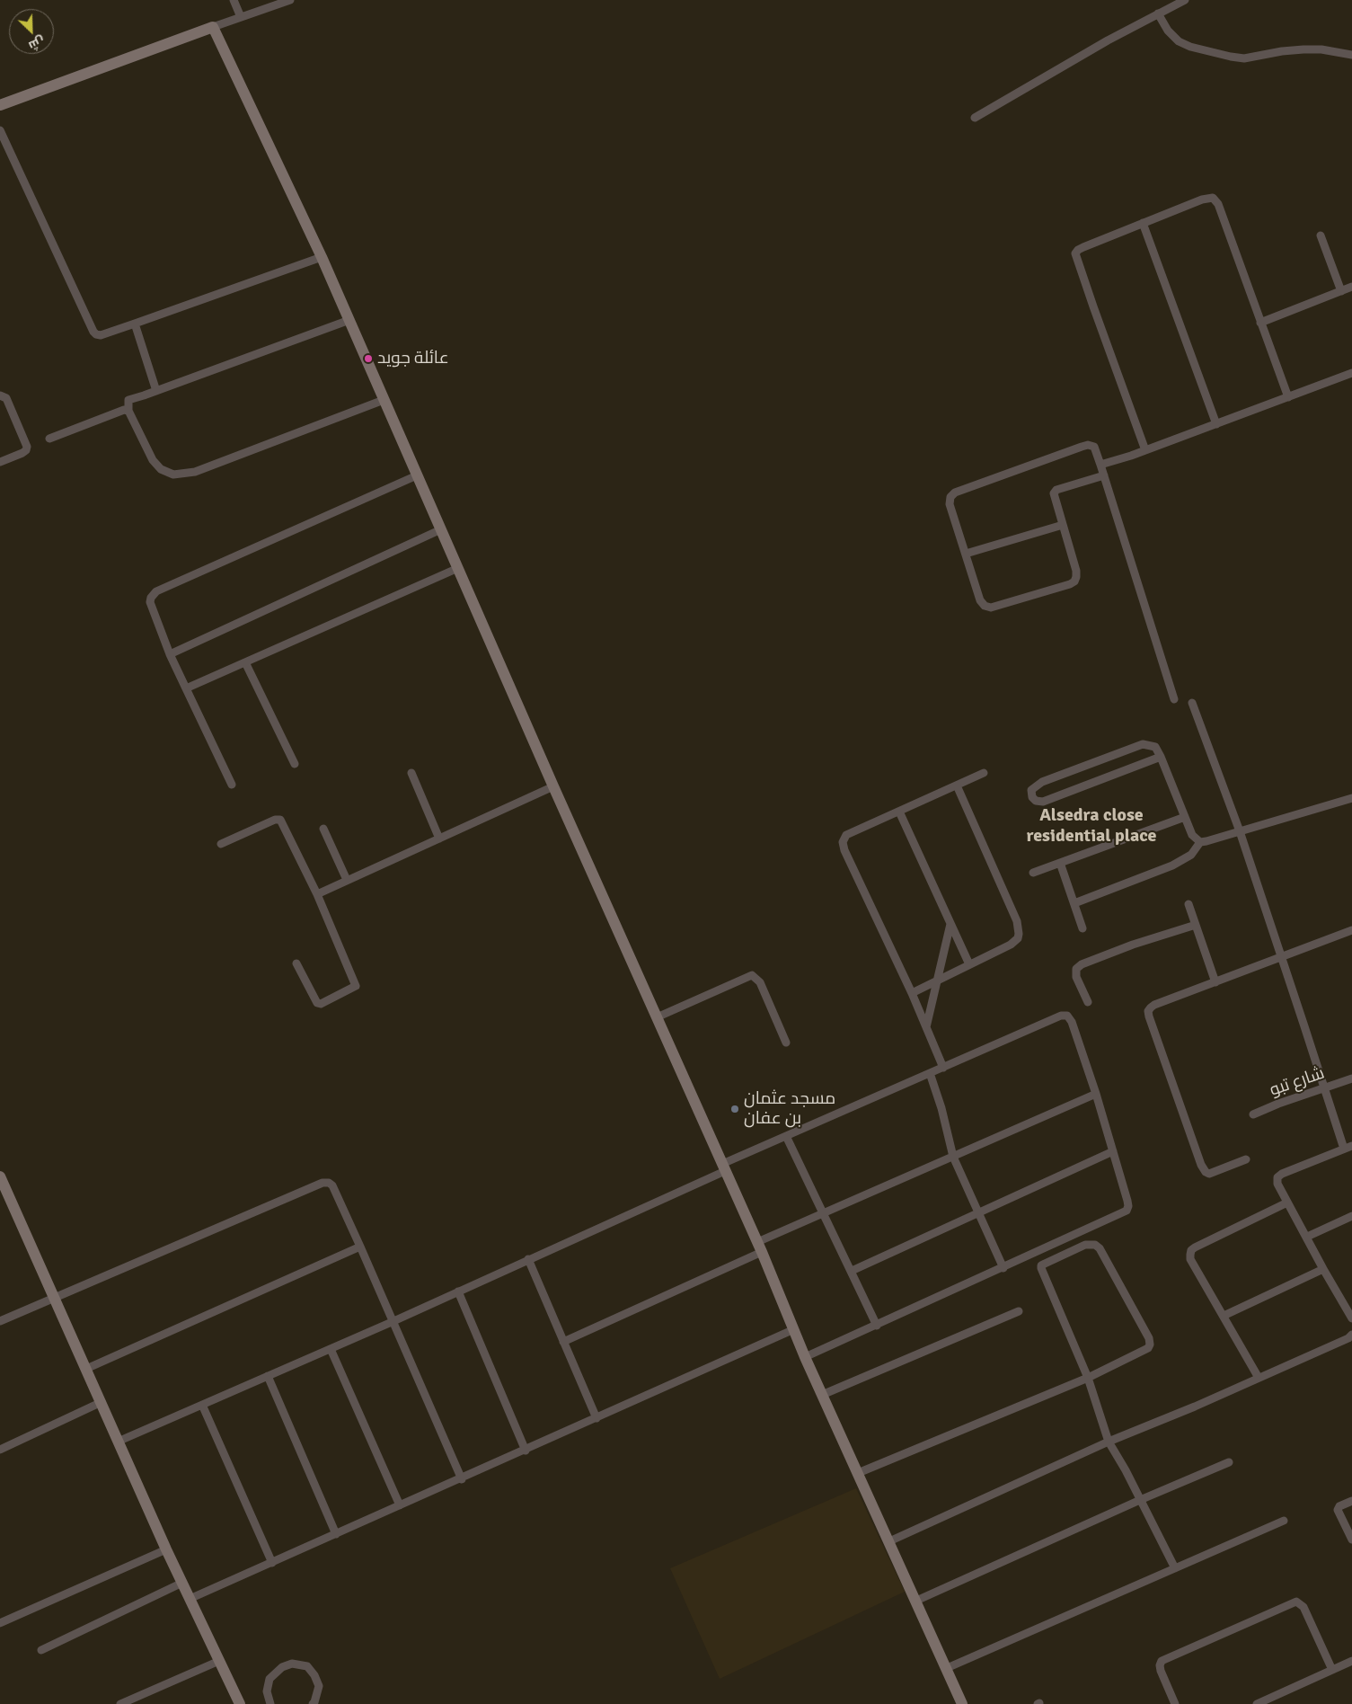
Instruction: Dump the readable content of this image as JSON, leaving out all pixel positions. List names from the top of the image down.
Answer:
{
  "streets": {
    "street": ["شارع تبو"]
  },
  "districts": ["Alsedra close residential place"],
  "places": ["عائلة جويد", "مسجد عثمان بن عفان"],
  "north": "bottom right"
}
